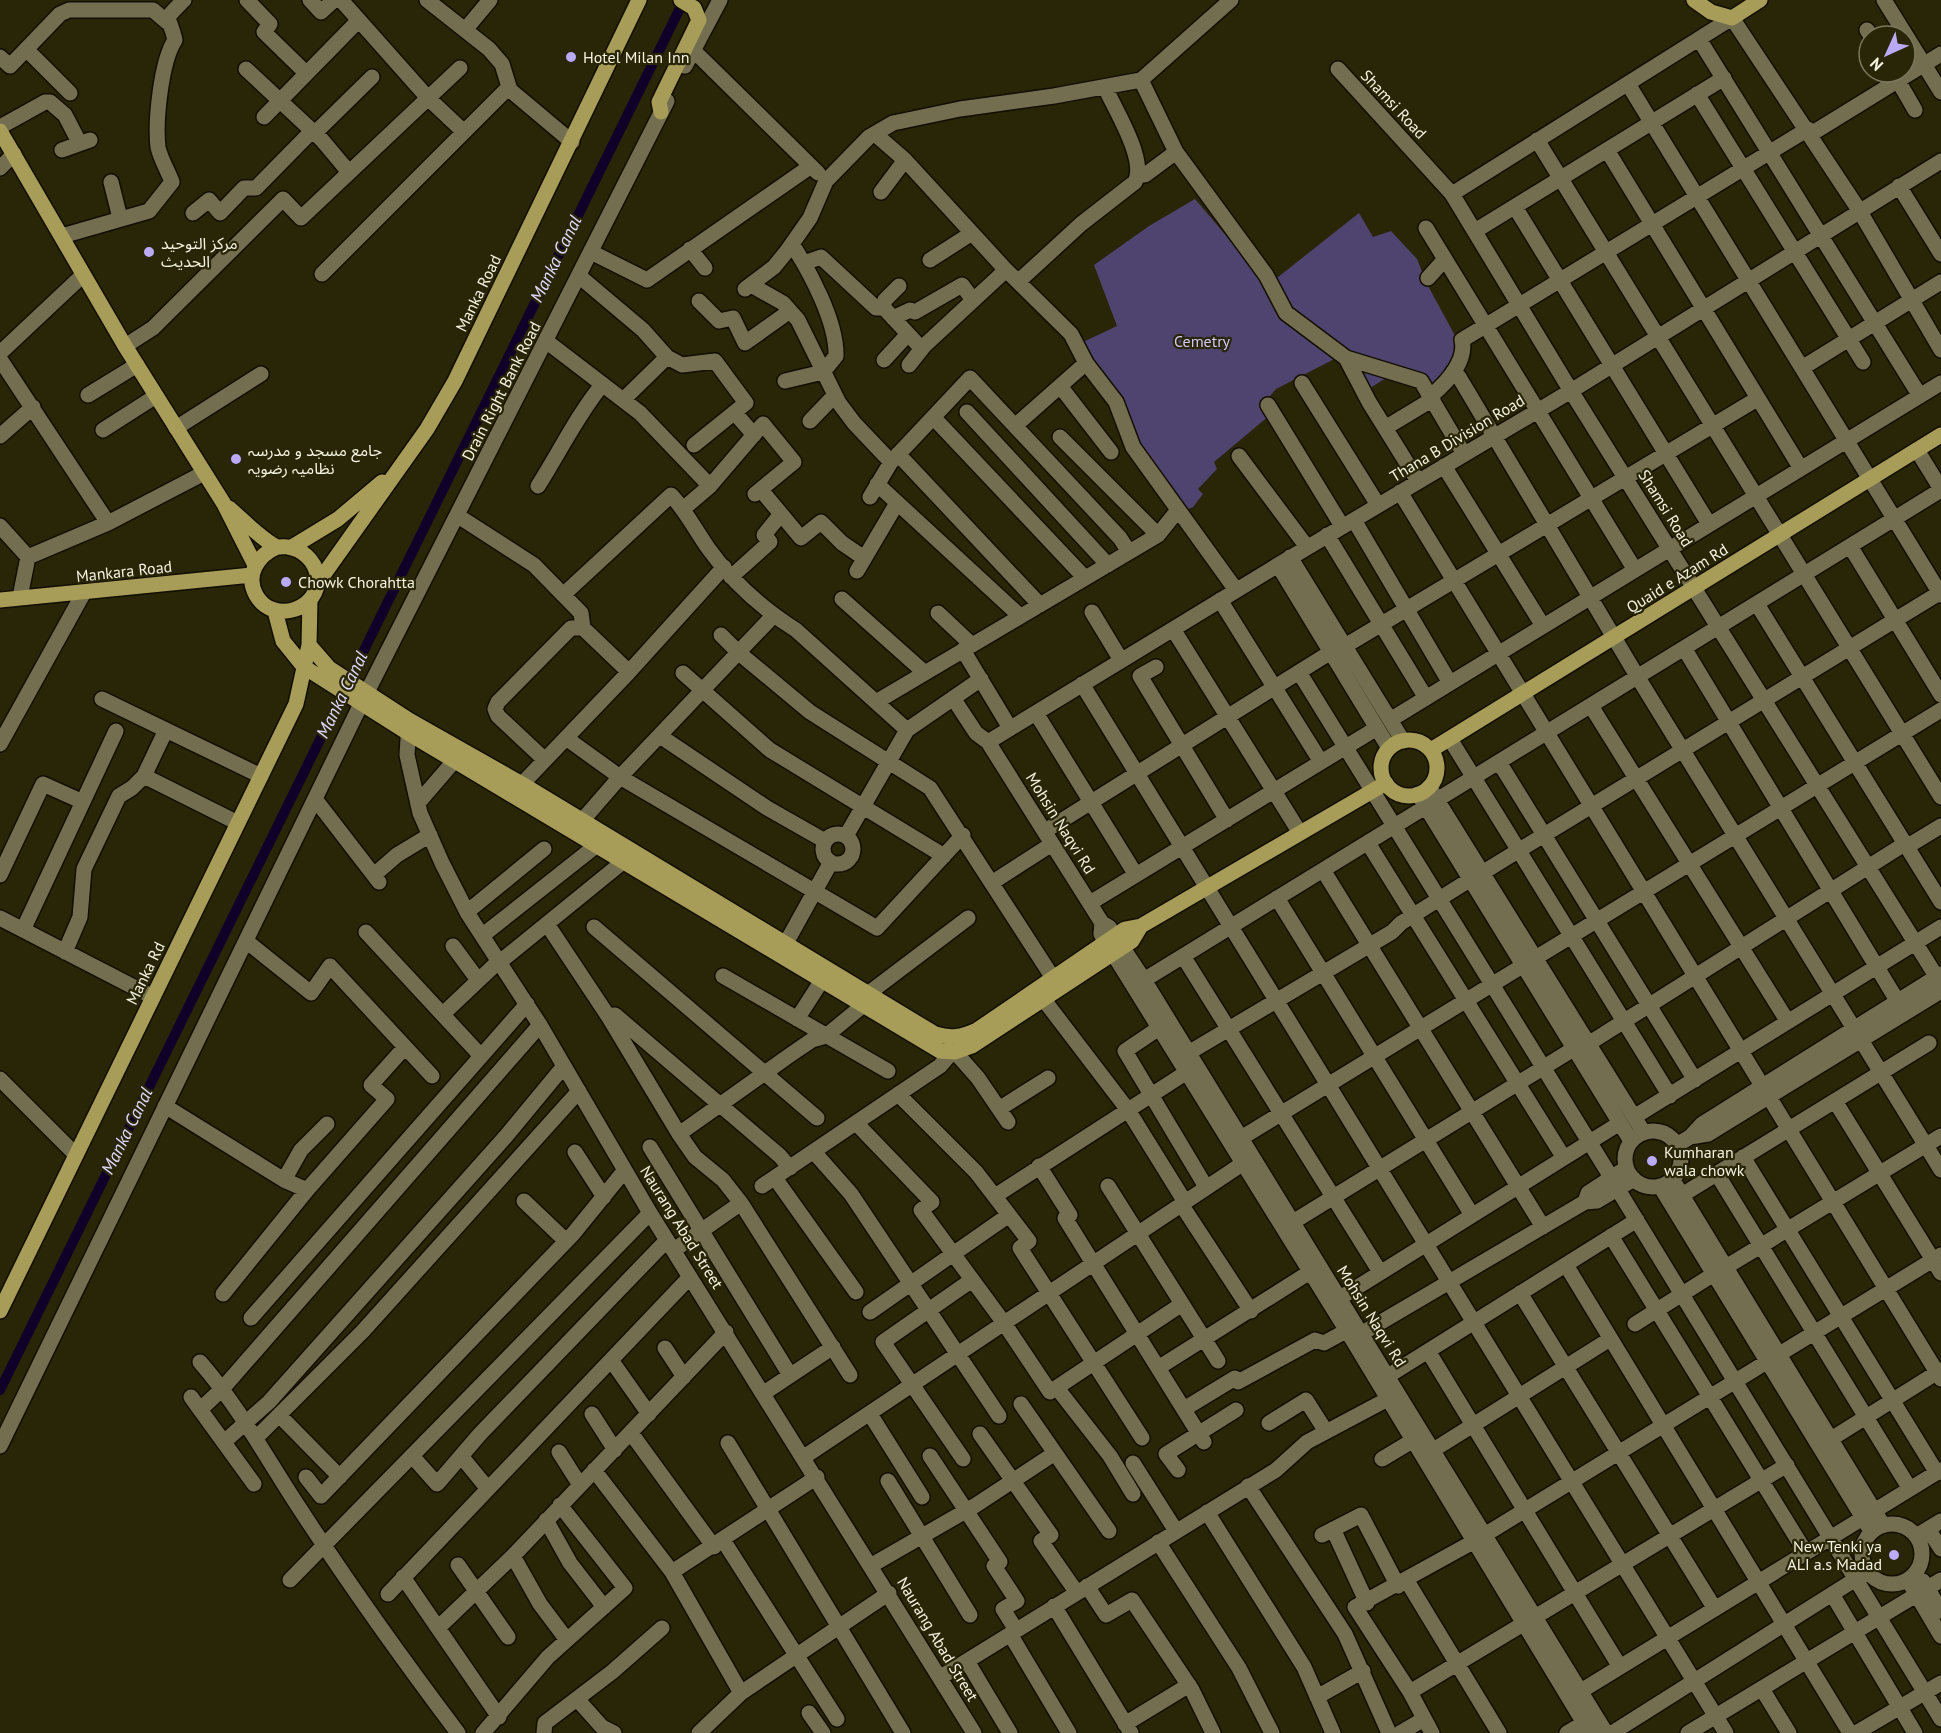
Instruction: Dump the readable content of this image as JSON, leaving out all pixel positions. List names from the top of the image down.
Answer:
{
  "streets": {
    "main road": [
      "Manka Road",
      "Mankara Road",
      "Quaid e Azam Rd",
      "Manka Rd"
    ],
    "street": [
      "Shamsi Road",
      "Drain Right Bank Road",
      "Thana B Division Road",
      "Mohsin Naqvi Rd",
      "Naurang Abad Street"
    ]
  },
  "crossings": [
    ["Shamsi Road", "Thana B Division Road"],
    ["Shamsi Road", "Quaid e Azam Rd"],
    ["Manka Road", "Mankara Road"],
    ["Manka Road", "Manka Rd"],
    ["Thana B Division Road", "Mohsin Naqvi Rd"],
    ["Mankara Road", "Manka Rd"]
  ],
  "water": ["Manka Canal"],
  "parks": ["Cemetry"],
  "places": [
    "Hotel Milan Inn",
    "مرکز التوحید الحدیث",
    "جامع مسجد و مدرسہ نظامیہ رضویہ",
    "Chowk Chorahtta",
    "Kumharan wala chowk",
    "New Tenki ya ALI a.s Madad"
  ],
  "north": "bottom left"
}
